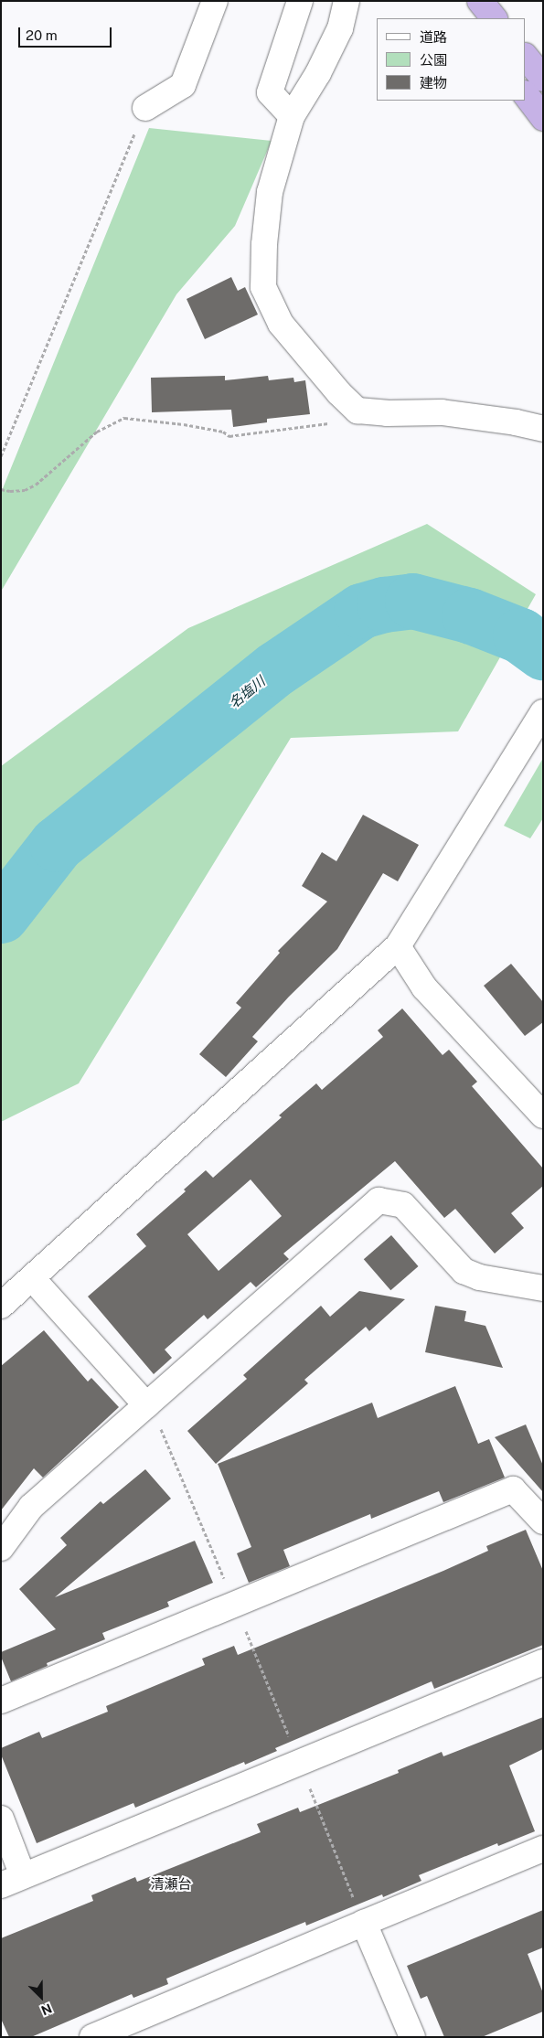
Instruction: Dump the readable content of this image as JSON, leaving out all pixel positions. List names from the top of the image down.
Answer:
{
  "districts": ["清瀬台"],
  "water": ["名塩川"],
  "legend": ["道路", "公園", "建物"],
  "scale_bar": "20 m",
  "north": "bottom right"
}
